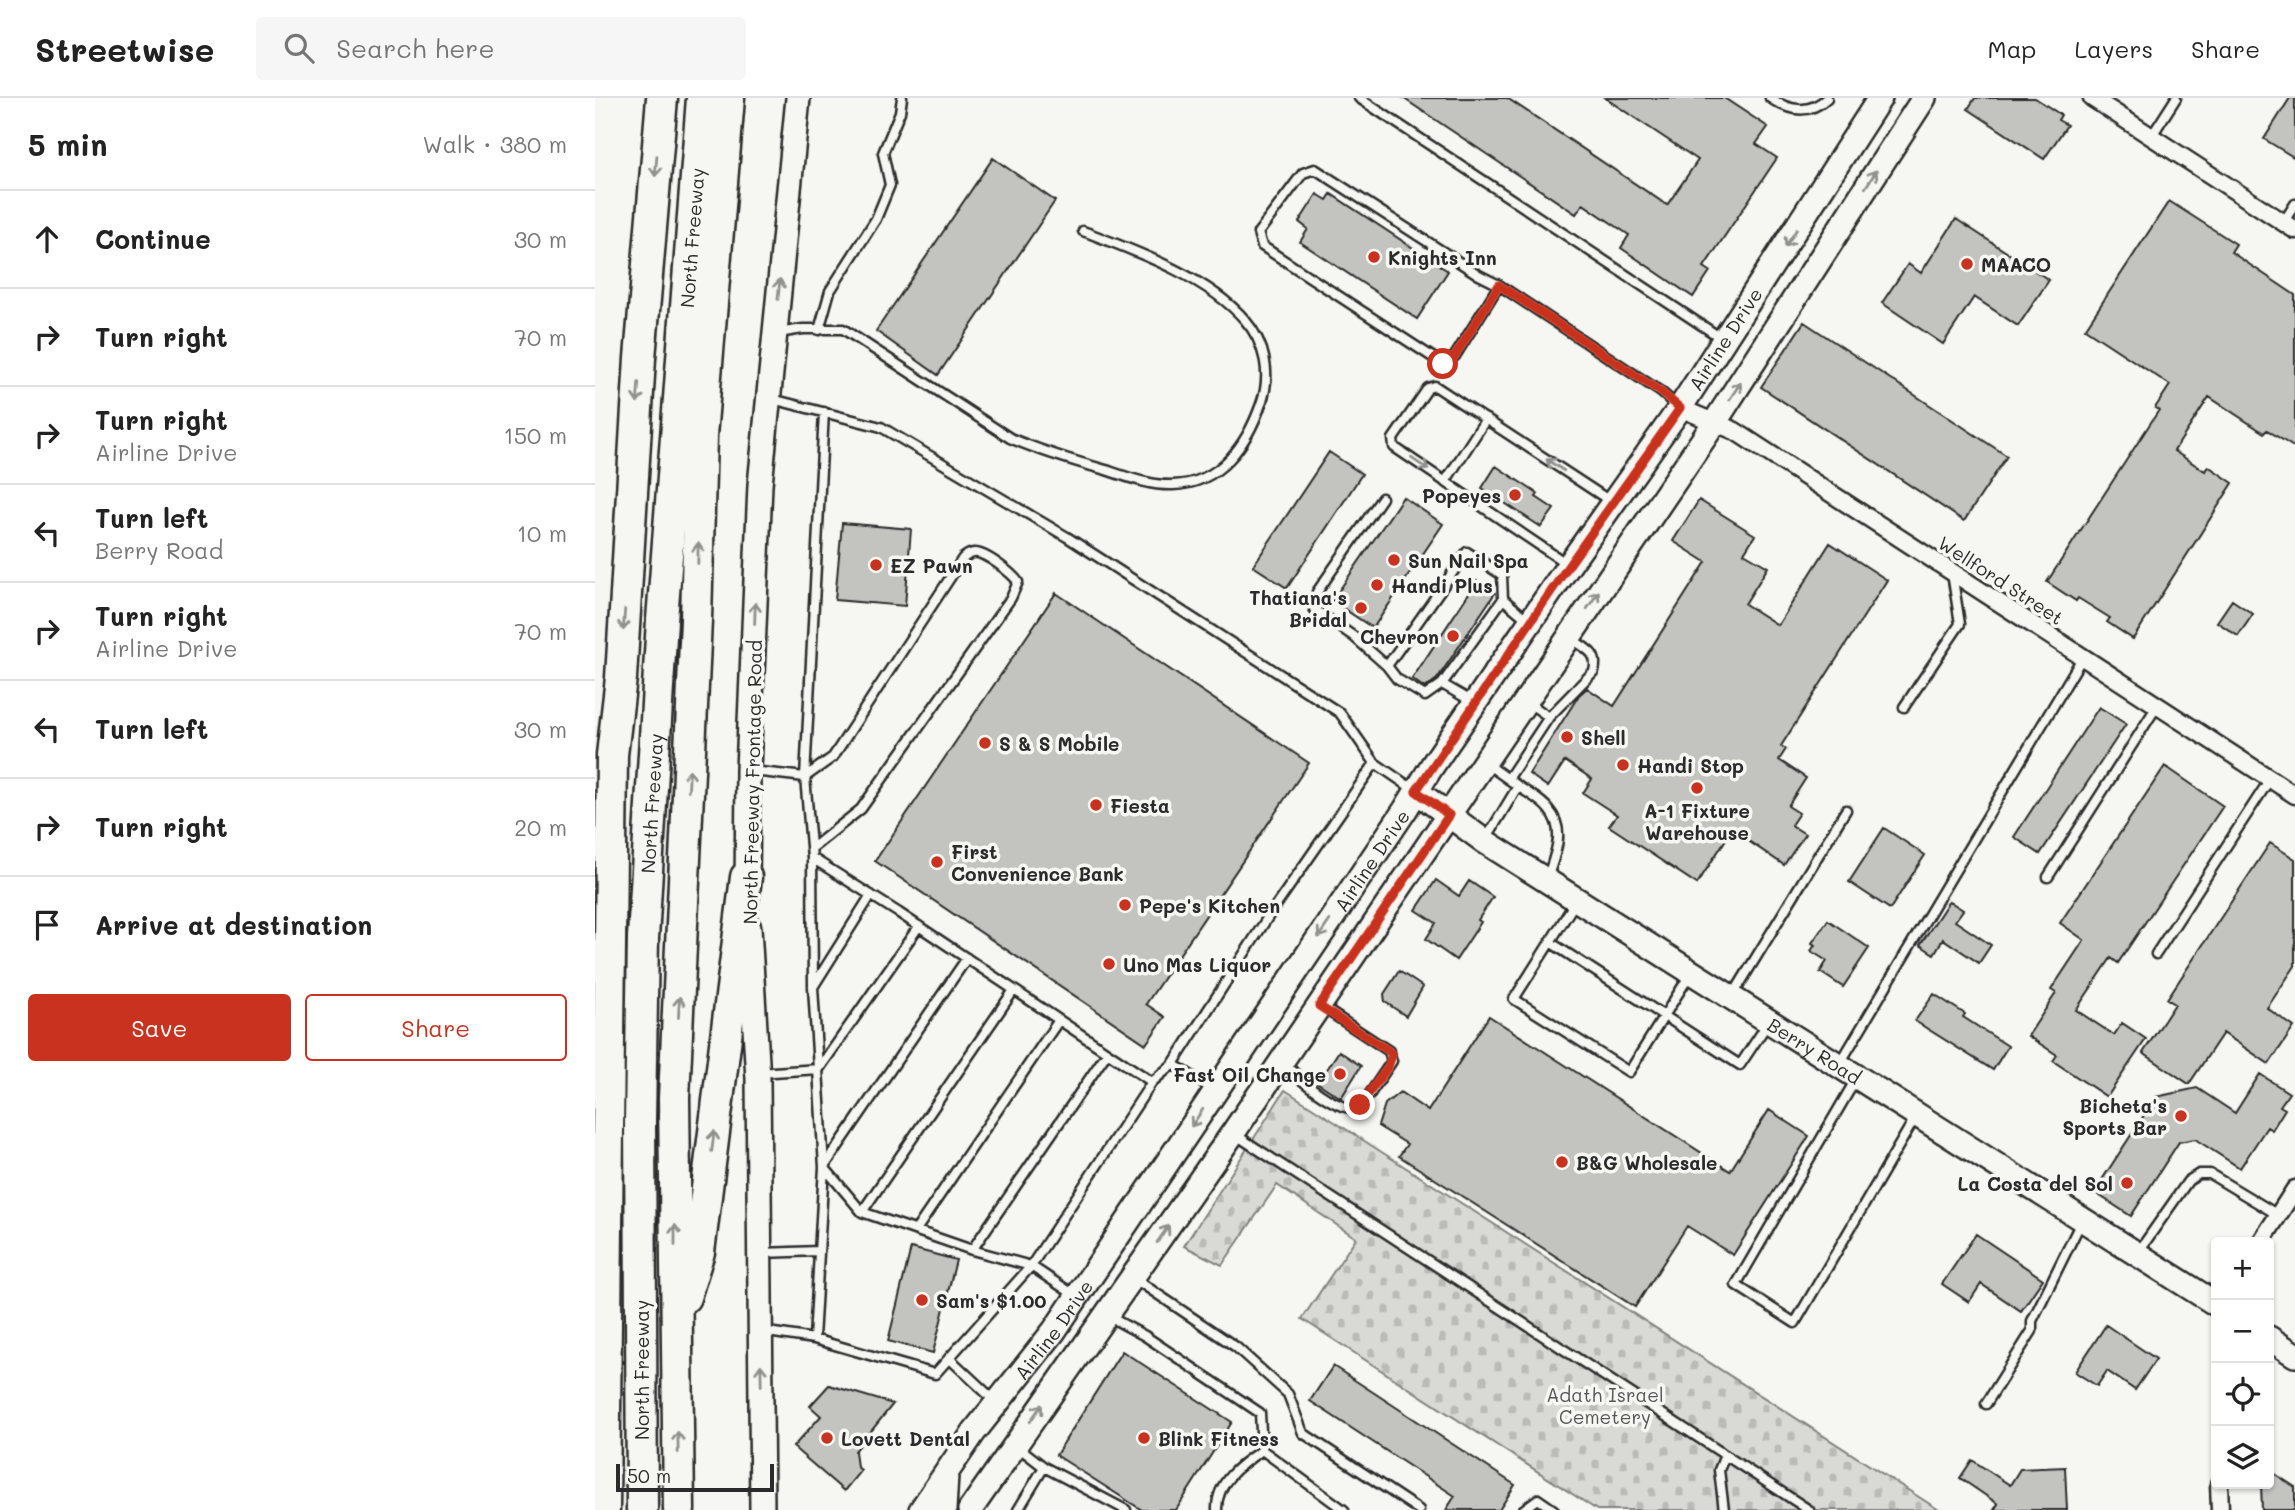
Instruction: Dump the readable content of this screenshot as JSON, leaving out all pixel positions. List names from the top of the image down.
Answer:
{
  "streets": {
    "highway": ["North Freeway"],
    "main road": ["Airline Drive", "North Freeway Frontage Road", "Berry Road"],
    "street": ["Wellford Street"]
  },
  "crossings": [
    ["Airline Drive", "Wellford Street"],
    ["Airline Drive", "Berry Road"]
  ],
  "one_way": ["North Freeway Frontage Road"],
  "parks": ["Adath Israel Cemetery"],
  "places": [
    "Knights Inn",
    "MAACO",
    "Popeyes",
    "Sun Nail Spa",
    "EZ Pawn",
    "Handi Plus",
    "Thatiana's Bridal",
    "Chevron",
    "Shell",
    "S & S Mobile",
    "Handi Stop",
    "A-1 Fixture Warehouse",
    "Fiesta",
    "First Convenience Bank",
    "Pepe's Kitchen",
    "Uno Mas Liquor",
    "Fast Oil Change",
    "Bicheta's Sports Bar",
    "B&G Wholesale",
    "La Costa del Sol",
    "Sam's $1.00",
    "Lovett Dental",
    "Blink Fitness"
  ],
  "scale_bar": "50 m",
  "page": {
    "header": "Streetwise",
    "search": "Search here",
    "nav": ["Map", "Layers", "Share"],
    "heading": ["5 min", "Walk · 380 m"],
    "list": [
      ["Continue", "30 m"],
      ["Turn right", "70 m"],
      ["Turn right", "Airline Drive", "150 m"],
      ["Turn left", "Berry Road", "10 m"],
      ["Turn right", "Airline Drive", "70 m"],
      ["Turn left", "30 m"],
      ["Turn right", "20 m"],
      "Arrive at destination"
    ],
    "buttons": ["Save", "Share"],
    "map_buttons": ["+", "−"],
    "scale": "50 m"
  }
}
